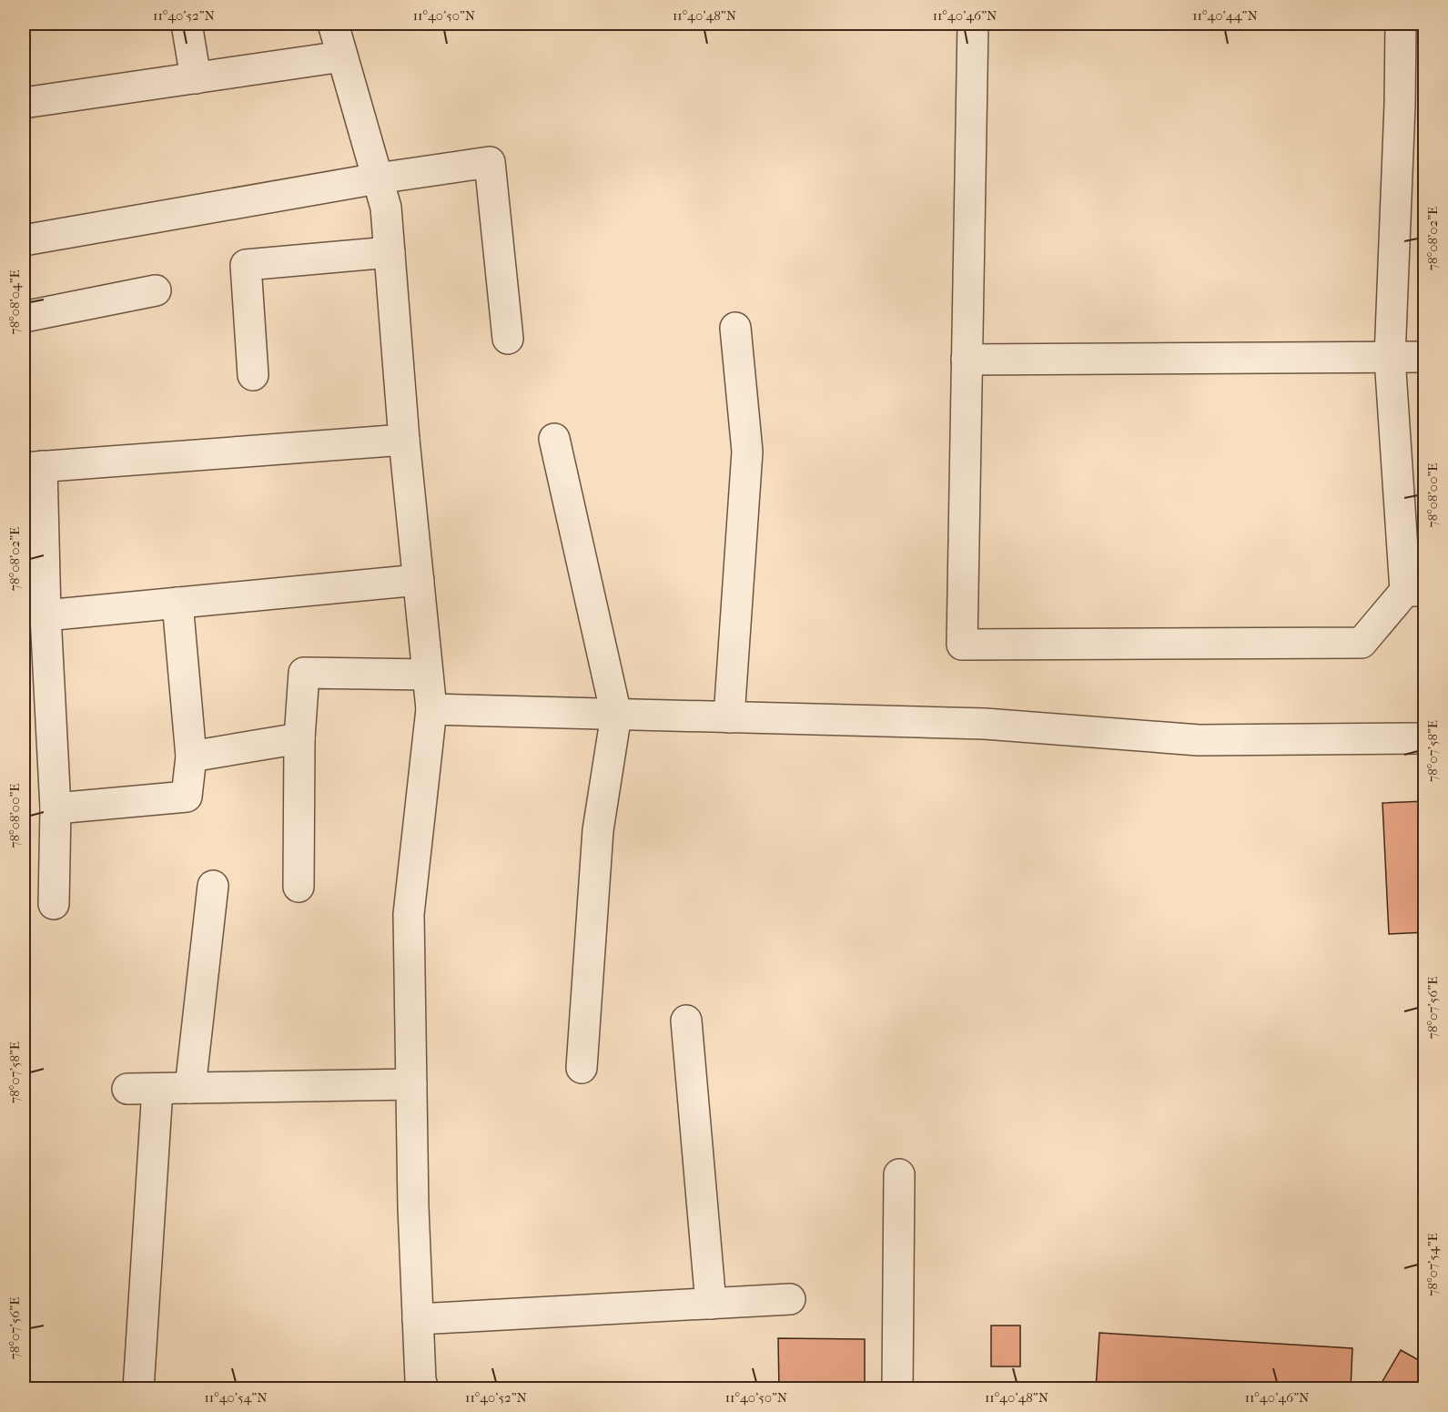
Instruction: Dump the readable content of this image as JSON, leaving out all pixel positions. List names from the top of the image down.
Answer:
{
  "coordinates": [
    "11°40'52\"N",
    "11°40'50\"N",
    "11°40'48\"N",
    "11°40'46\"N",
    "11°40'44\"N",
    "78°08'02\"E",
    "78°08'04\"E",
    "78°08'00\"E",
    "78°07'58\"E",
    "78°07'56\"E",
    "78°07'54\"E",
    "11°40'54\"N"
  ]
}
